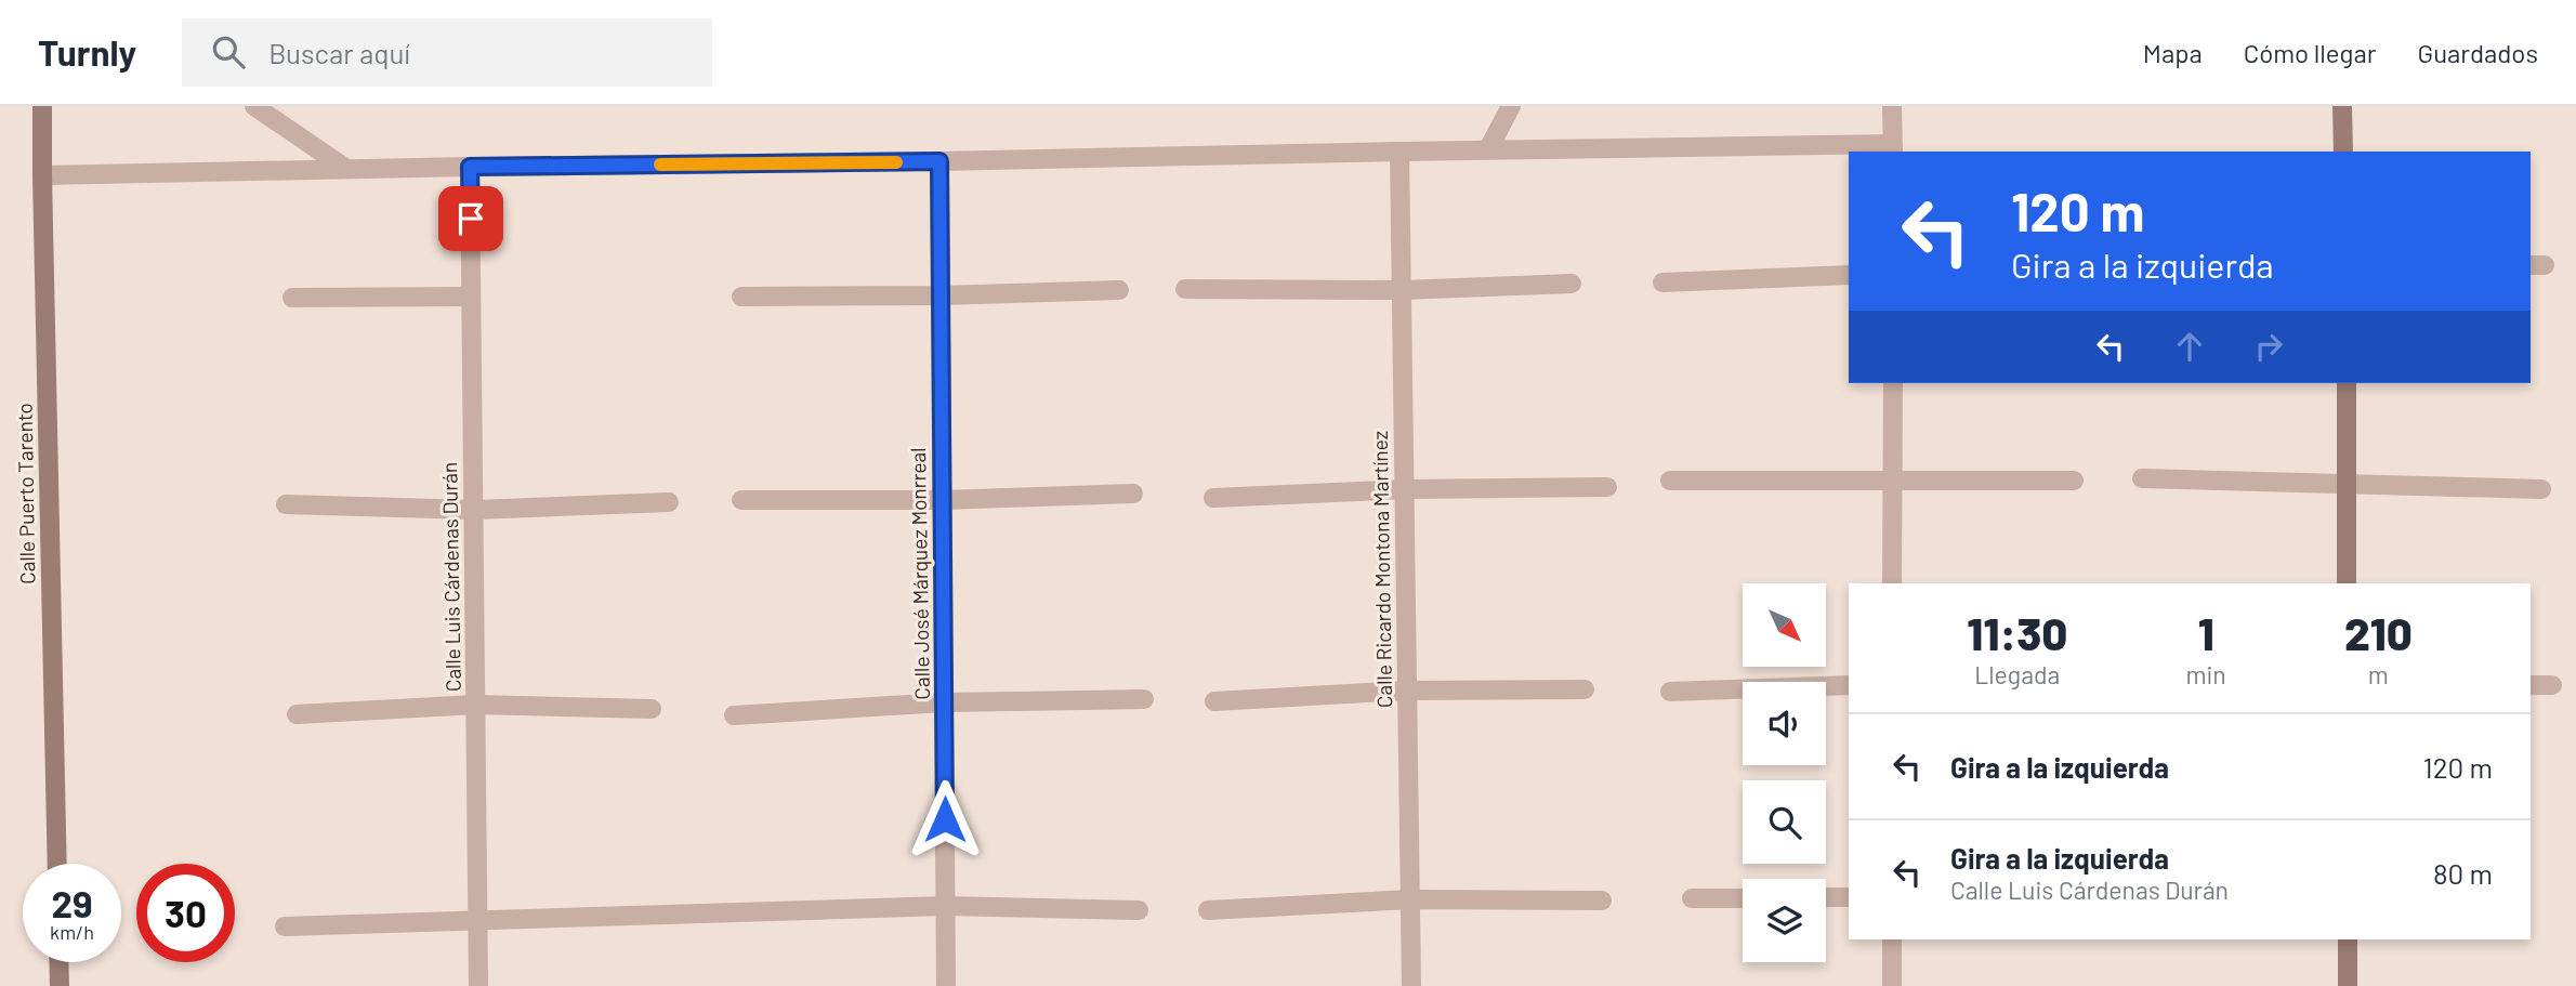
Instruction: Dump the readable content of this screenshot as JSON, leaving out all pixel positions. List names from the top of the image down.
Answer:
{
  "streets": {
    "street": [
      "Calle Puerto Tarento",
      "Calle Ricardo Montona Martínez",
      "Calle José Márquez Monrreal",
      "Calle Luis Cárdenas Durán"
    ]
  },
  "north": "bottom right",
  "page": {
    "header": "Turnly",
    "search": "Buscar aquí",
    "nav": ["Mapa", "Cómo llegar", "Guardados"],
    "turn": ["120 m", "Gira a la izquierda"],
    "eta": [
      "11:30",
      "Llegada",
      "1",
      "min",
      "210",
      "m"
    ],
    "list": [
      {
        "name": "Gira a la izquierda",
        "value": "120 m"
      },
      {
        "name": "Gira a la izquierda",
        "note": "Calle Luis Cárdenas Durán",
        "value": "80 m"
      }
    ],
    "speed": "29 km/h",
    "limit": "30"
  }
}
